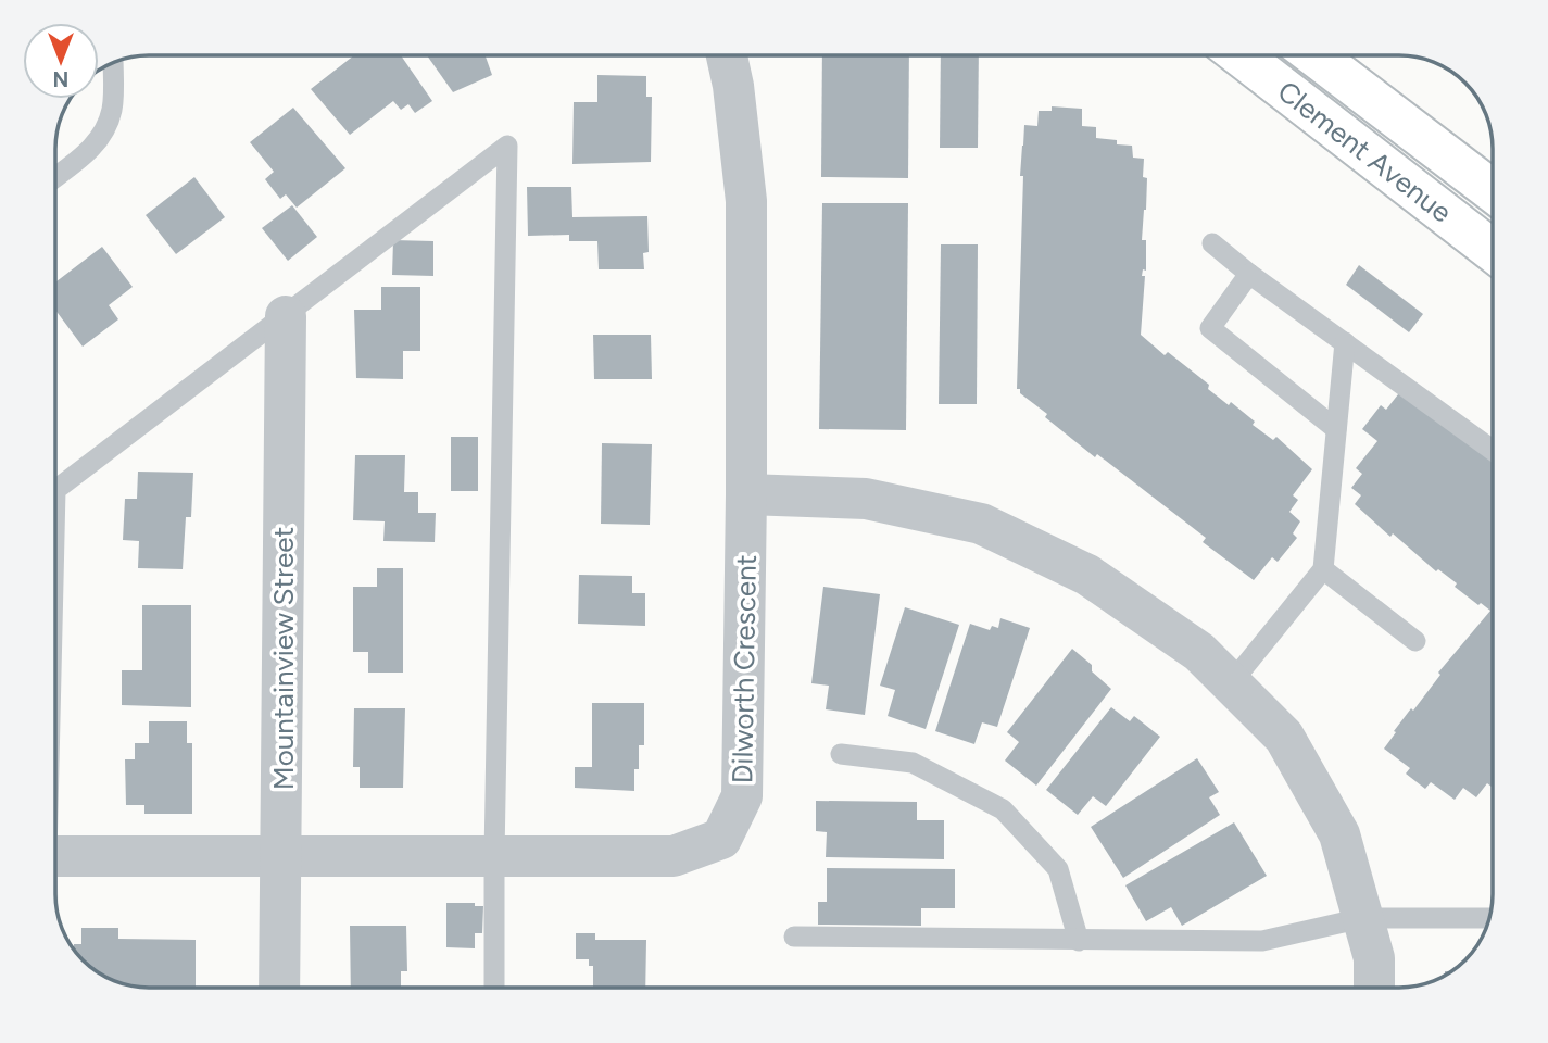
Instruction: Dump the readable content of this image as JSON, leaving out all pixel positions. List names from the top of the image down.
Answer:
{
  "streets": {
    "main road": ["Clement Avenue"],
    "street": ["Mountainview Street", "Dilworth Crescent"]
  },
  "crossings": [
    ["Mountainview Street", "Dilworth Crescent"]
  ],
  "north": "bottom"
}
